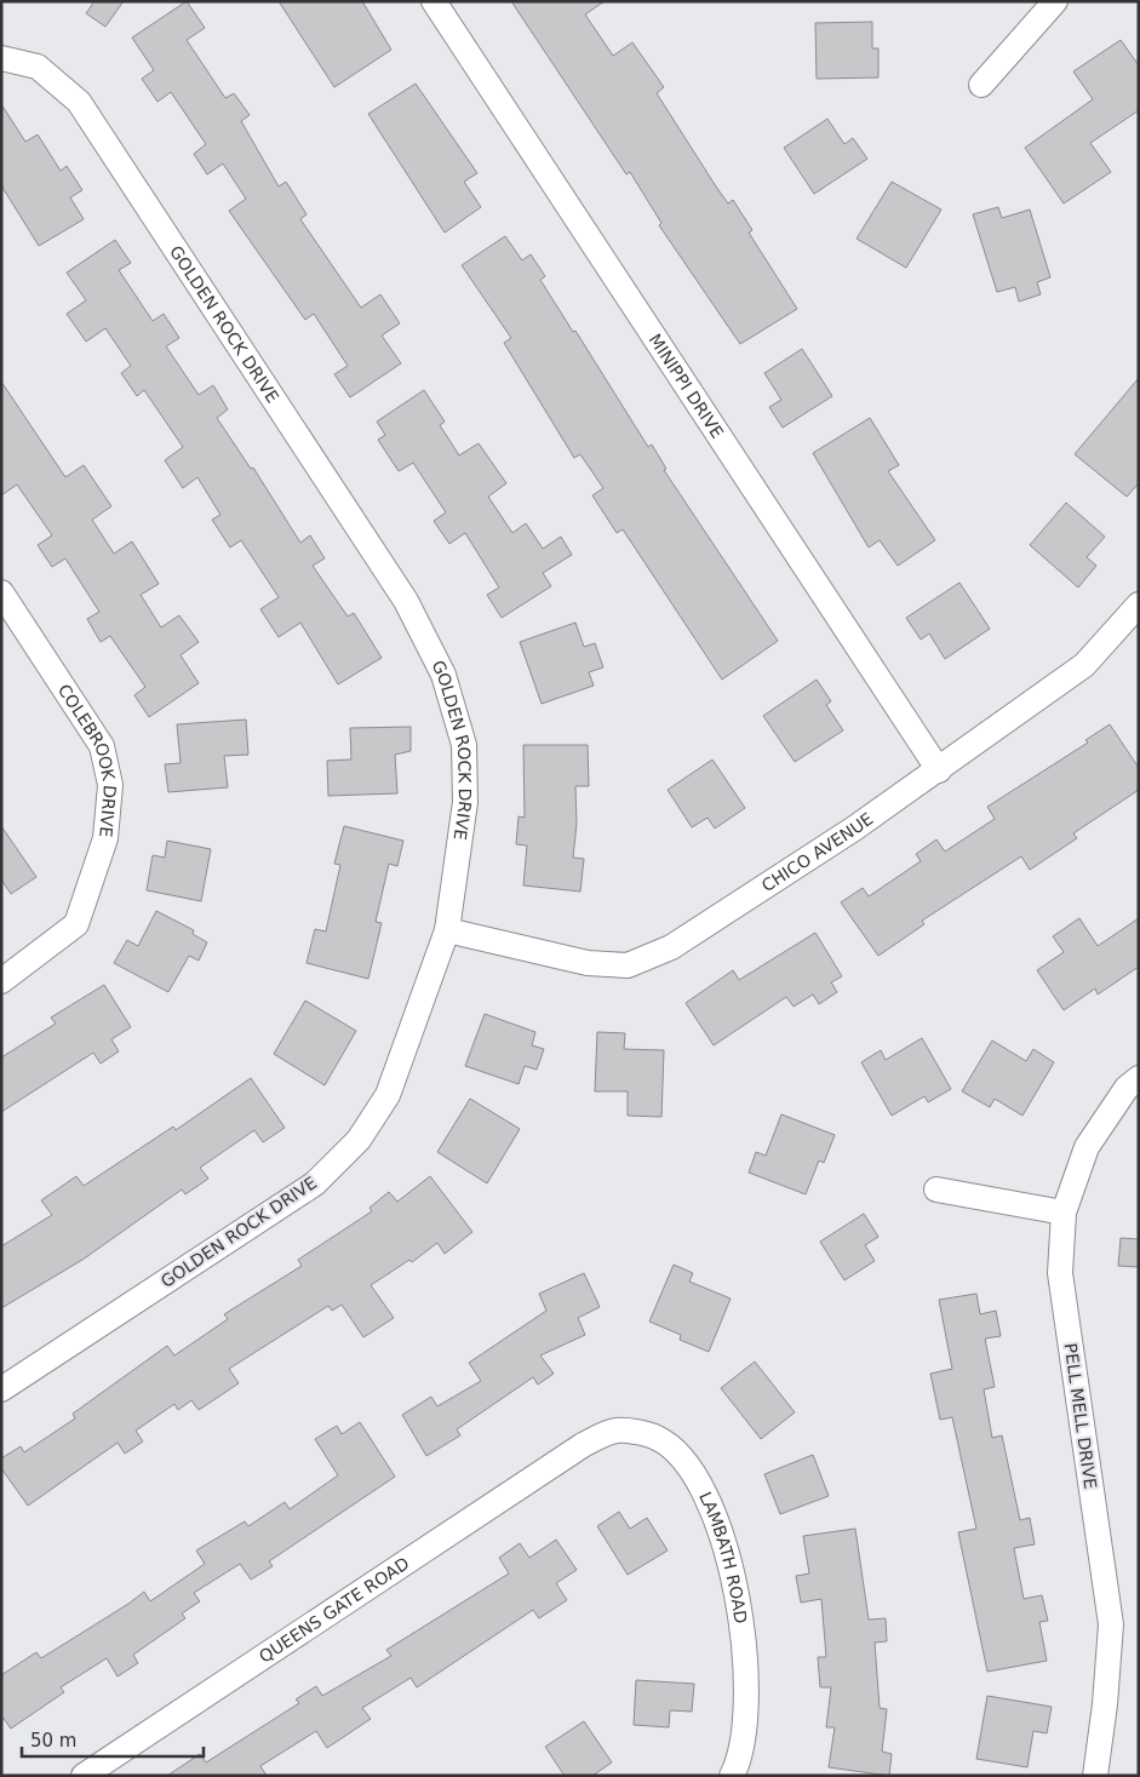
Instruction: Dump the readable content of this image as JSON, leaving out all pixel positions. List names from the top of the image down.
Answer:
{
  "streets": {
    "street": [
      "GOLDEN ROCK DRIVE",
      "MINIPPI DRIVE",
      "COLEBROOK DRIVE",
      "CHICO AVENUE",
      "PELL MELL DRIVE",
      "LAMBATH ROAD",
      "QUEENS GATE ROAD"
    ]
  },
  "crossings": [
    ["GOLDEN ROCK DRIVE", "CHICO AVENUE"],
    ["MINIPPI DRIVE", "CHICO AVENUE"],
    ["LAMBATH ROAD", "QUEENS GATE ROAD"]
  ],
  "scale_bar": "50 m"
}
